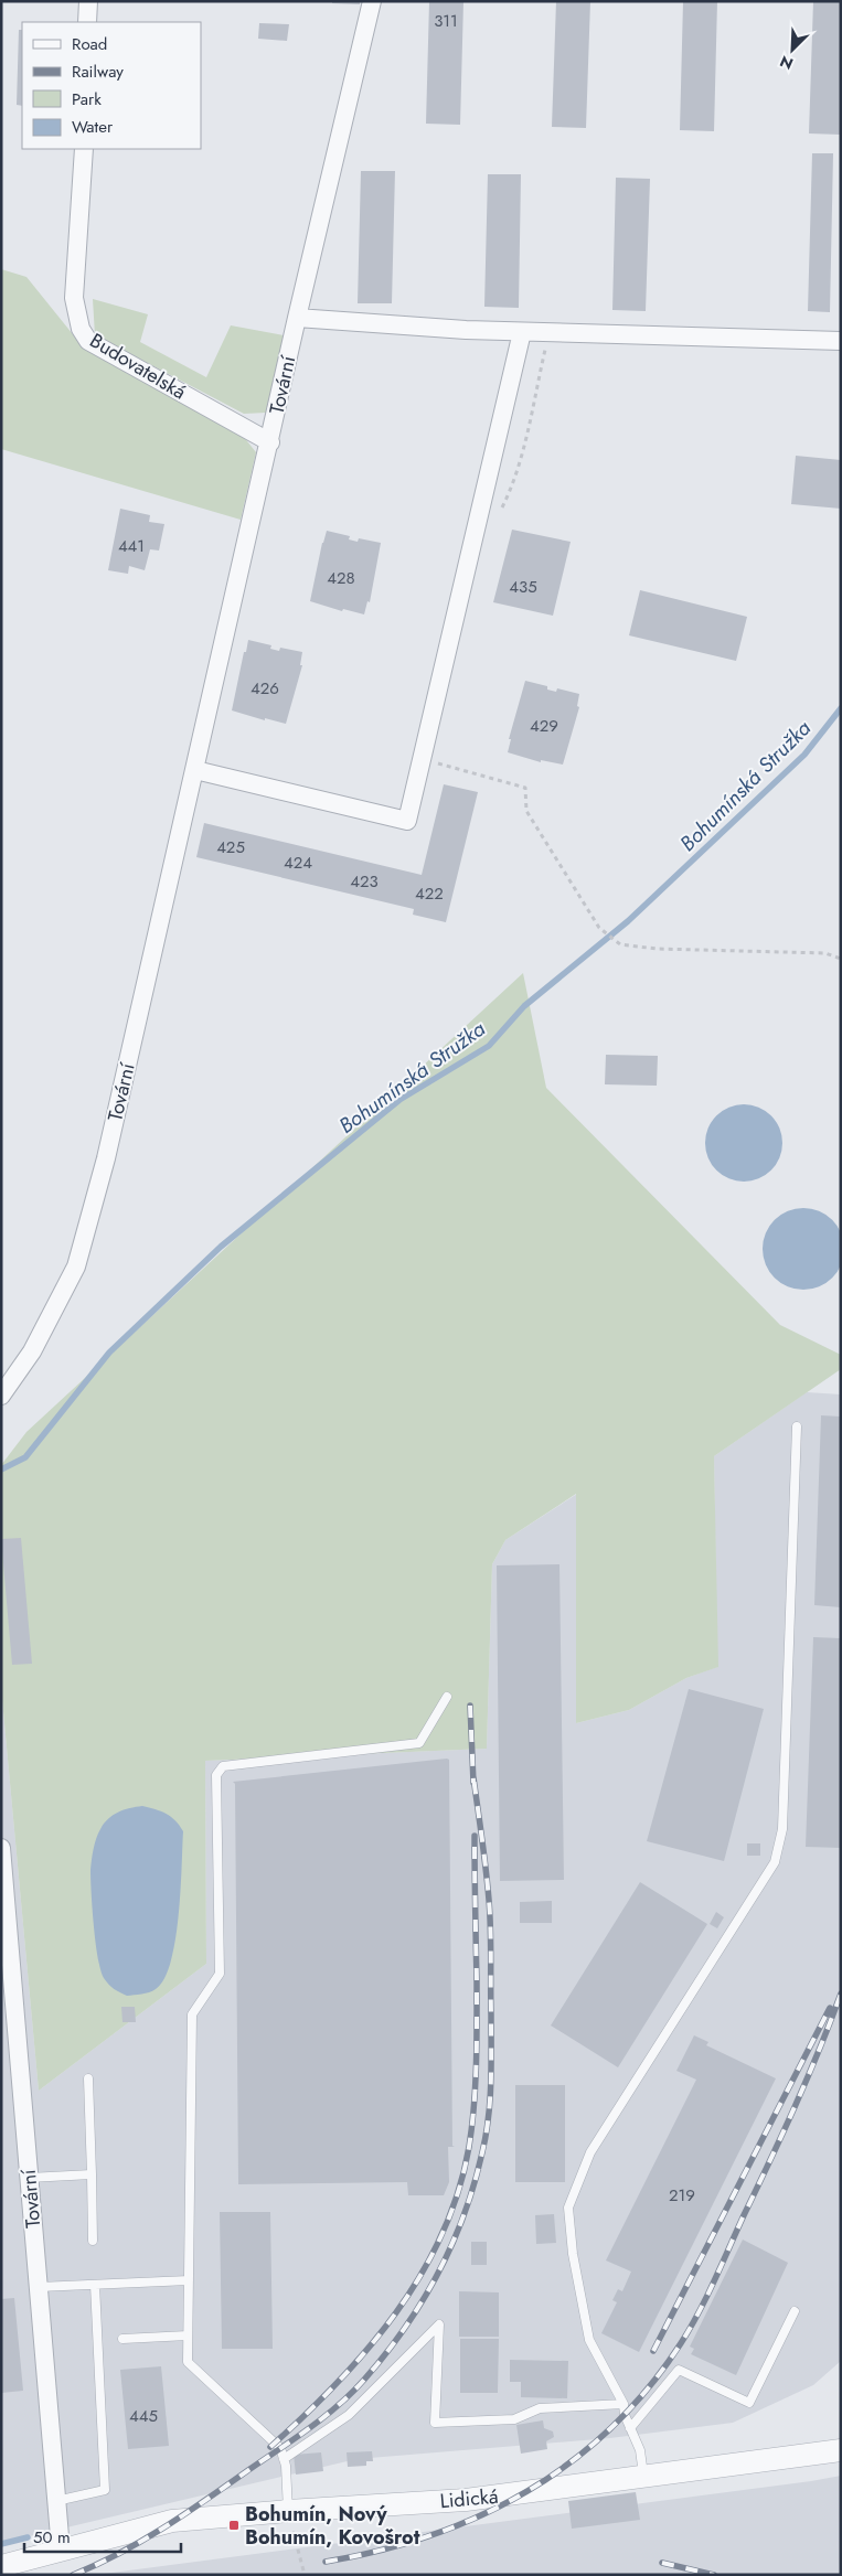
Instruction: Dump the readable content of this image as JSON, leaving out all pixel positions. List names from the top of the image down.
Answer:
{
  "streets": {
    "street": ["Budovatelská", "Tovární", "Lidická"]
  },
  "crossings": [
    ["Budovatelská", "Tovární"],
    ["Tovární", "Lidická"]
  ],
  "water": ["Bohumínská Stružka"],
  "places": {
    "transit": ["Bohumín, Nový Bohumín, Kovošrot"]
  },
  "house_numbers": [
    "311",
    "441",
    "428",
    "435",
    "426",
    "429",
    "425",
    "424",
    "423",
    "422",
    "219",
    "445"
  ],
  "legend": [
    "Road",
    "Railway",
    "Park",
    "Water"
  ],
  "scale_bar": "50 m",
  "north": "bottom left"
}
